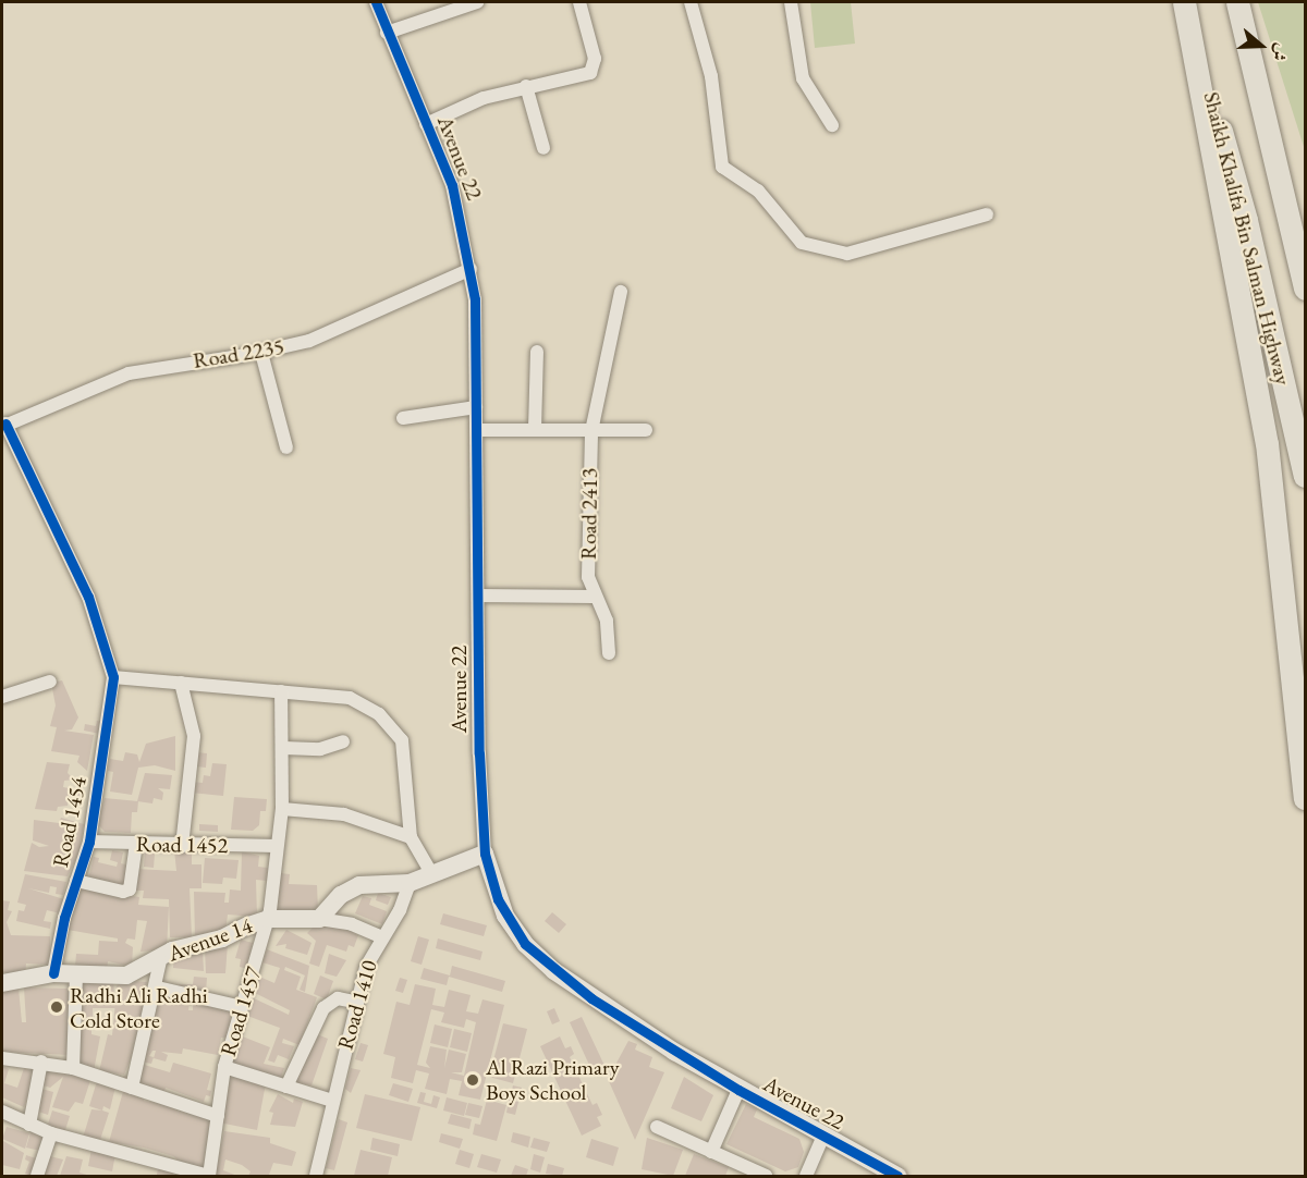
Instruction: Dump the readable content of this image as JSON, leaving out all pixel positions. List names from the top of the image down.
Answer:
{
  "streets": {
    "highway": ["Shaikh Khalifa Bin Salman Highway"],
    "street": [
      "Avenue 22",
      "Road 2235",
      "Road 2413",
      "Road 1454",
      "Road 1452",
      "Avenue 14",
      "Road 1410",
      "Road 1457"
    ]
  },
  "crossings": [
    ["Avenue 22", "Road 2235"],
    ["Road 1454", "Road 1452"],
    ["Road 1454", "Avenue 14"],
    ["Road 1452", "Road 1457"],
    ["Avenue 14", "Road 1457"]
  ],
  "places": ["Radhi Ali Radhi Cold Store", "Al Razi Primary Boys School"],
  "north": "right"
}
